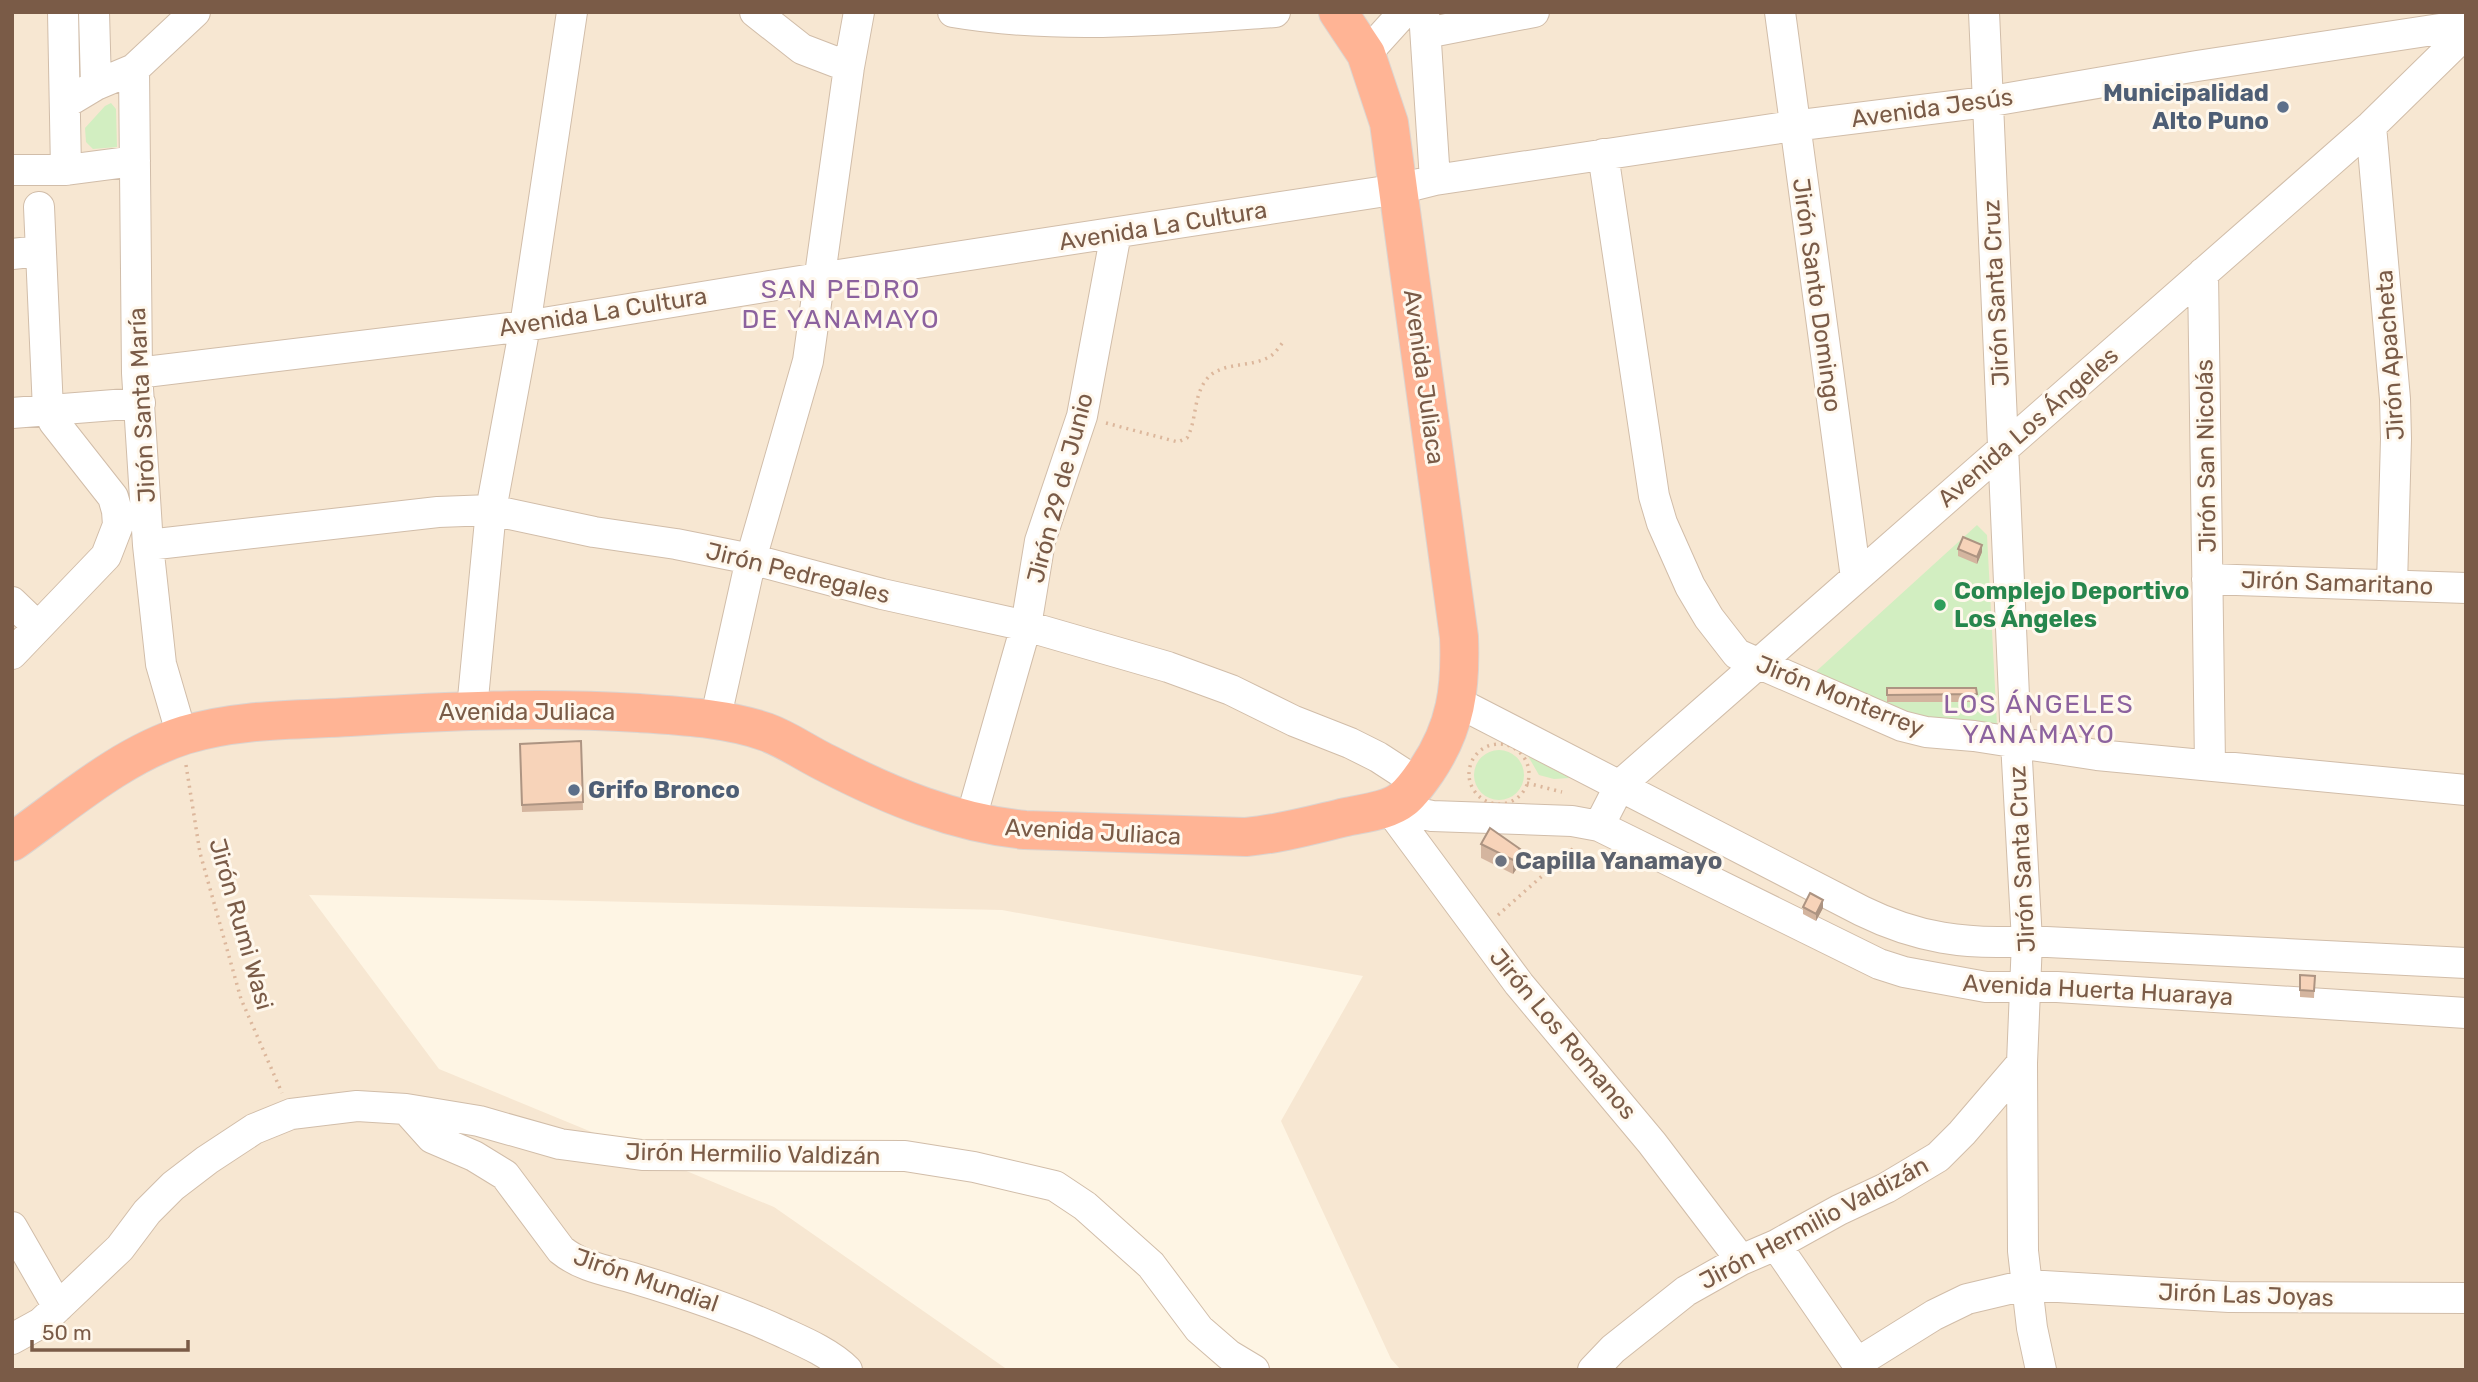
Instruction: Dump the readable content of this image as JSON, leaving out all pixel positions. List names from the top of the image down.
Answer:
{
  "streets": {
    "highway": ["Avenida Juliaca"],
    "street": [
      "Avenida Jesús",
      "Avenida La Cultura",
      "Jirón Santa Cruz",
      "Jirón Santo Domingo",
      "Jirón Apacheta",
      "Jirón Santa María",
      "Avenida Los Ángeles",
      "Jirón San Nicolás",
      "Jirón 29 de Junio",
      "Jirón Pedregales",
      "Jirón Samaritano",
      "Jirón Monterrey",
      "Avenida Huerta Huaraya",
      "Jirón Los Romanos",
      "Jirón Hermilio Valdizán",
      "Jirón Mundial",
      "Jirón Las Joyas"
    ],
    "path": ["Jirón Rumi Wasi"]
  },
  "crossings": [
    ["Avenida Jesús", "Avenida La Cultura"],
    ["Avenida Jesús", "Jirón Santa Cruz"],
    ["Avenida Jesús", "Jirón Santo Domingo"],
    ["Avenida Jesús", "Avenida Juliaca"],
    ["Avenida Jesús", "Jirón Monterrey"],
    ["Avenida La Cultura", "Avenida Juliaca"],
    ["Avenida La Cultura", "Jirón Santa María"],
    ["Avenida La Cultura", "Jirón 29 de Junio"],
    ["Jirón Santa Cruz", "Avenida Los Ángeles"],
    ["Jirón Santa Cruz", "Jirón Monterrey"],
    ["Jirón Santa Cruz", "Avenida Huerta Huaraya"],
    ["Jirón Santa Cruz", "Jirón Hermilio Valdizán"],
    ["Jirón Santa Cruz", "Jirón Las Joyas"],
    ["Jirón Santo Domingo", "Avenida Los Ángeles"],
    ["Jirón Apacheta", "Avenida Los Ángeles"],
    ["Jirón Apacheta", "Jirón Samaritano"],
    ["Avenida Juliaca", "Jirón Santa María"],
    ["Avenida Juliaca", "Jirón 29 de Junio"],
    ["Avenida Juliaca", "Jirón Pedregales"],
    ["Avenida Juliaca", "Jirón Rumi Wasi"],
    ["Avenida Juliaca", "Avenida Huerta Huaraya"],
    ["Avenida Juliaca", "Jirón Los Romanos"],
    ["Jirón Santa María", "Jirón Pedregales"],
    ["Jirón Santa María", "Jirón Rumi Wasi"],
    ["Avenida Los Ángeles", "Jirón San Nicolás"],
    ["Avenida Los Ángeles", "Jirón Monterrey"],
    ["Avenida Los Ángeles", "Avenida Huerta Huaraya"],
    ["Jirón San Nicolás", "Jirón Samaritano"],
    ["Jirón San Nicolás", "Jirón Monterrey"],
    ["Jirón 29 de Junio", "Jirón Pedregales"],
    ["Jirón Rumi Wasi", "Jirón Hermilio Valdizán"],
    ["Avenida Huerta Huaraya", "Jirón Los Romanos"],
    ["Jirón Los Romanos", "Jirón Hermilio Valdizán"],
    ["Jirón Hermilio Valdizán", "Jirón Mundial"],
    ["Jirón Hermilio Valdizán", "Jirón Las Joyas"]
  ],
  "districts": ["SAN PEDRO DE YANAMAYO", "LOS ÁNGELES YANAMAYO"],
  "places": [
    "Municipalidad Alto Puno",
    "Complejo Deportivo Los Ángeles",
    "Grifo Bronco",
    "Capilla Yanamayo"
  ],
  "scale_bar": "50 m"
}
